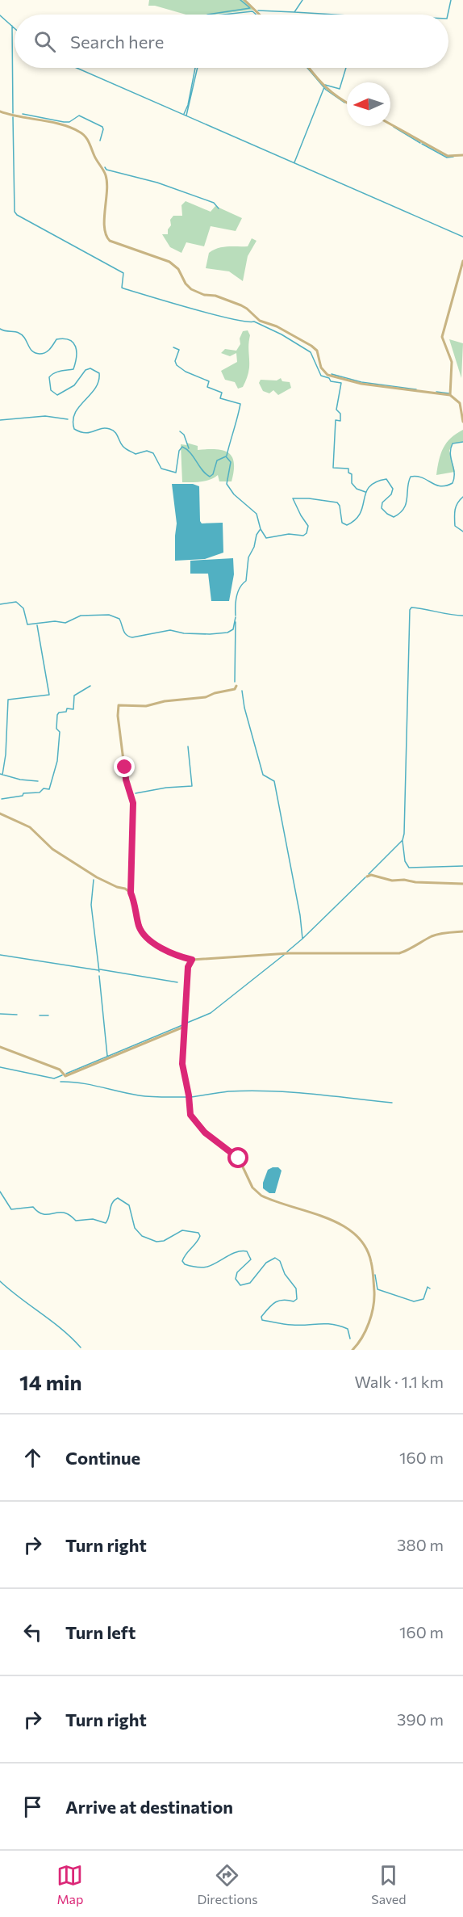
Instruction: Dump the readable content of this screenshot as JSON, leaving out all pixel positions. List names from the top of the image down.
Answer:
{
  "north": "left",
  "page": {
    "search": "Search here",
    "heading": ["14 min", "Walk · 1.1 km"],
    "list": [
      ["Continue", "160 m"],
      ["Turn right", "380 m"],
      ["Turn left", "160 m"],
      ["Turn right", "390 m"],
      "Arrive at destination"
    ],
    "nav": ["Map", "Directions", "Saved"]
  }
}
